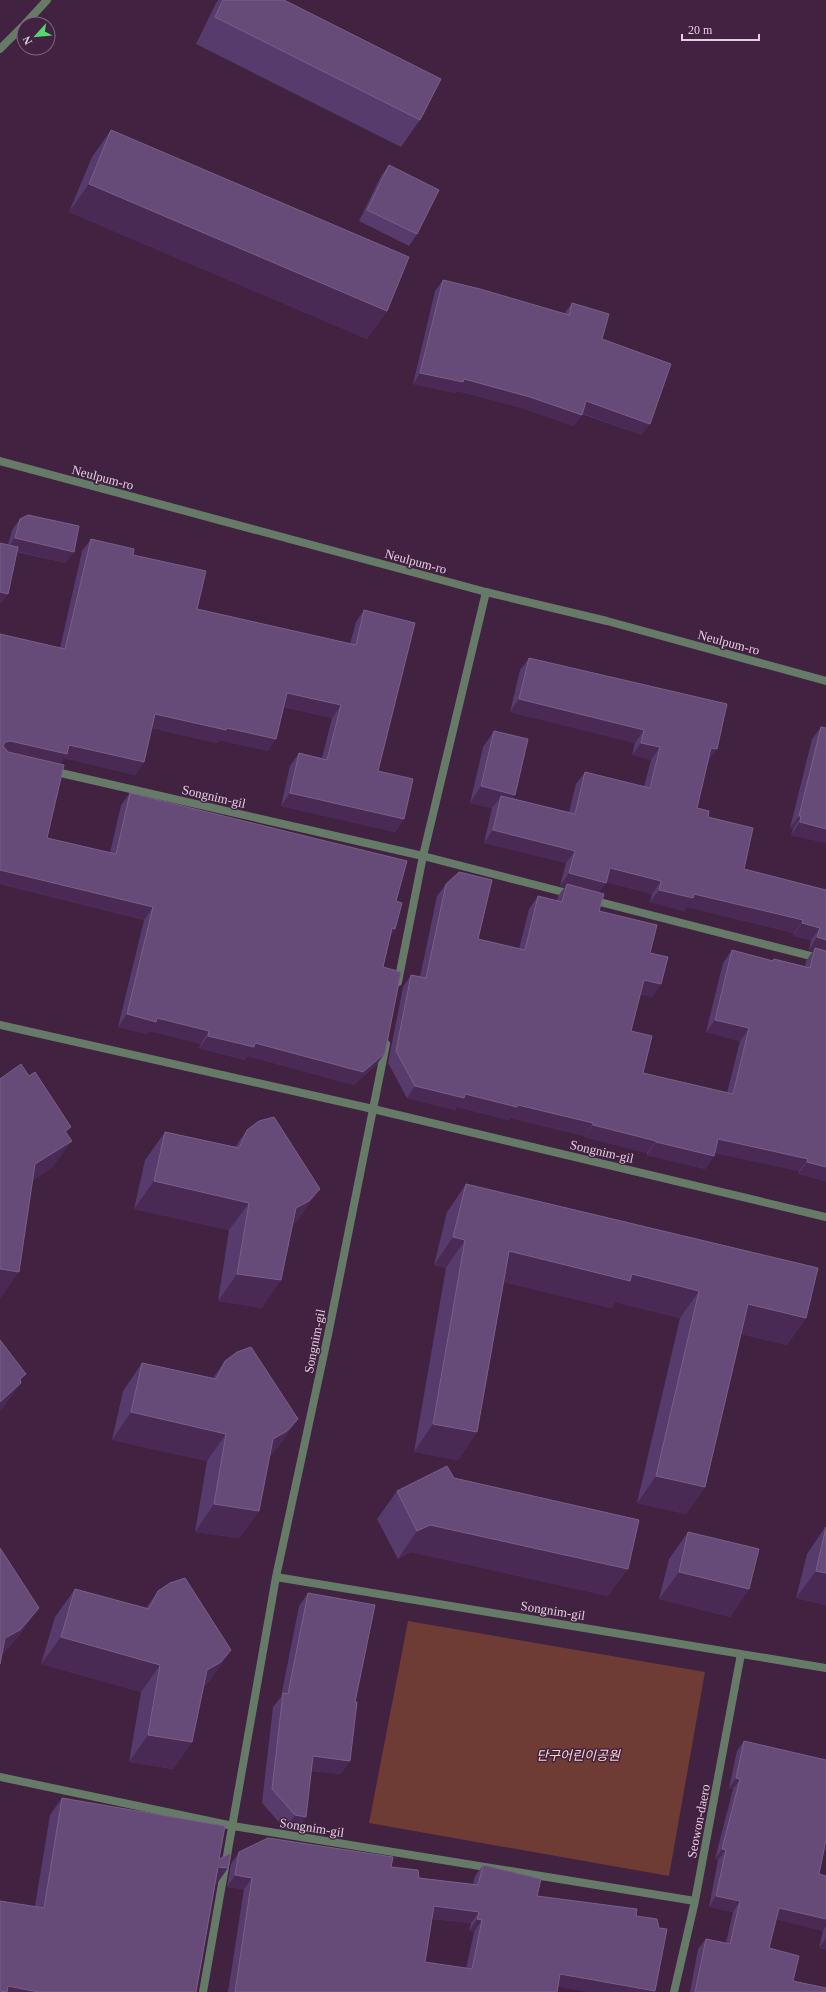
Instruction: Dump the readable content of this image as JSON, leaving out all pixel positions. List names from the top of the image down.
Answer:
{
  "streets": {
    "street": ["Neulpum-ro", "Songnim-gil", "Seowon-daero"]
  },
  "crossings": [
    ["Songnim-gil", "Seowon-daero"]
  ],
  "parks": ["단구어린이공원"],
  "scale_bar": "20 m",
  "north": "bottom left"
}
